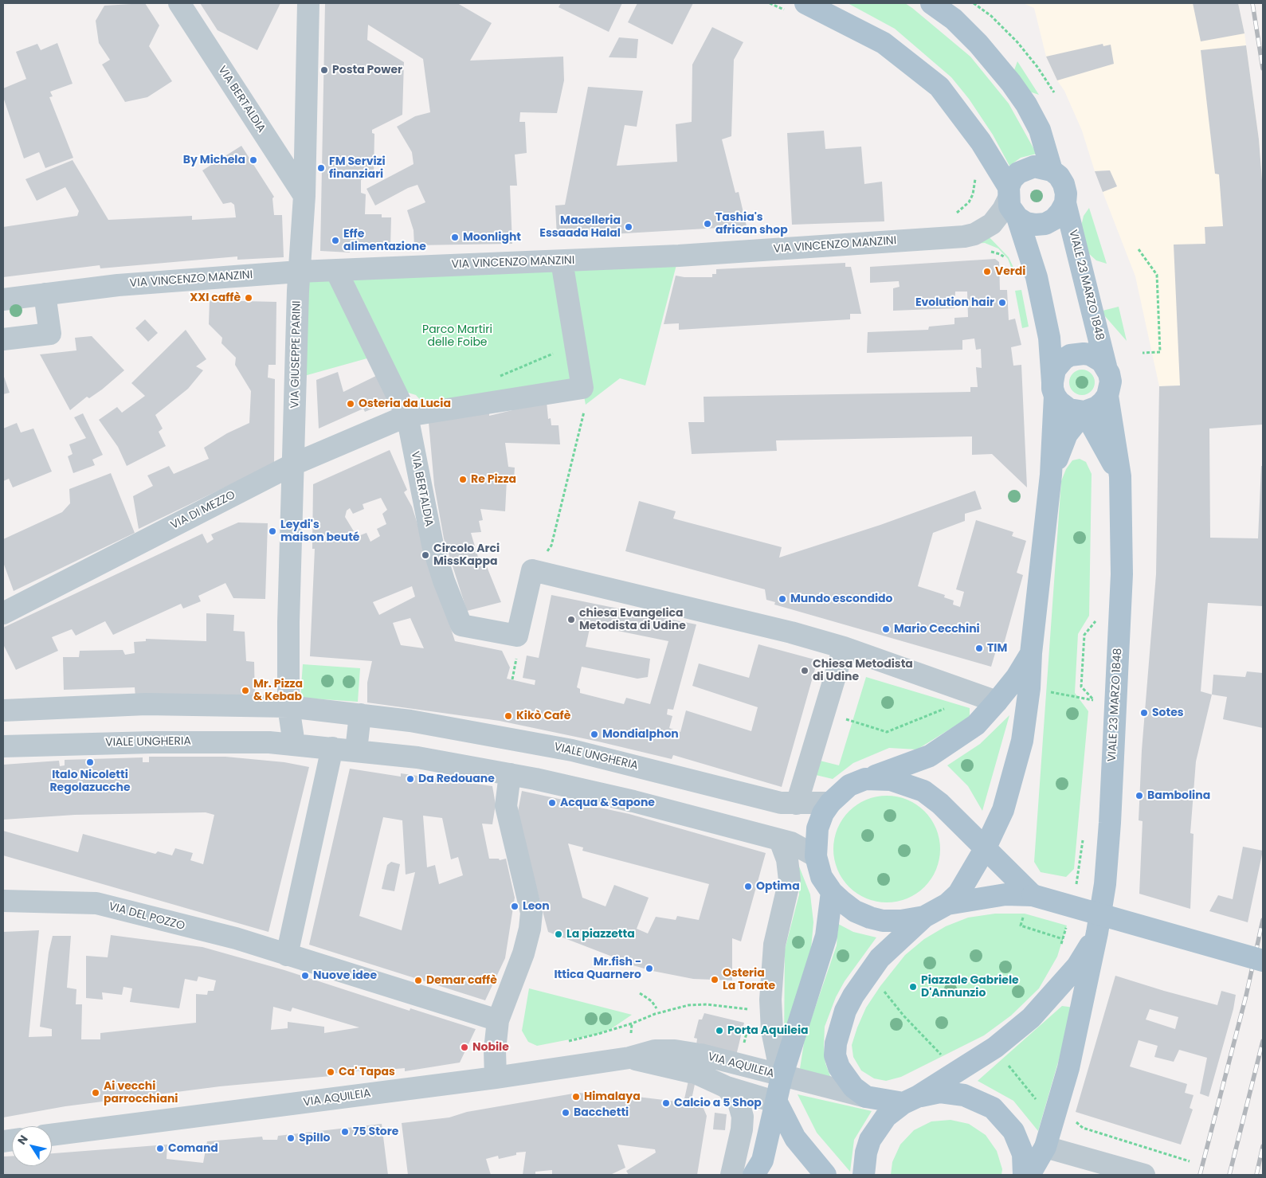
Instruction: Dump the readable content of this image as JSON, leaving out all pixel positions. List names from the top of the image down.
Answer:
{
  "streets": {
    "main road": ["VIALE 23 MARZO 1848"],
    "street": [
      "VIA BERTALDIA",
      "VIA VINCENZO MANZINI",
      "VIA GIUSEPPE PARINI",
      "VIA DI MEZZO",
      "VIALE UNGHERIA",
      "VIA DEL POZZO",
      "VIA AQUILEIA"
    ]
  },
  "crossings": [
    ["VIA BERTALDIA", "VIA VINCENZO MANZINI"],
    ["VIA BERTALDIA", "VIA GIUSEPPE PARINI"],
    ["VIA BERTALDIA", "VIA DI MEZZO"],
    ["VIA VINCENZO MANZINI", "VIALE 23 MARZO 1848"],
    ["VIA VINCENZO MANZINI", "VIA GIUSEPPE PARINI"],
    ["VIA GIUSEPPE PARINI", "VIA DI MEZZO"],
    ["VIA GIUSEPPE PARINI", "VIALE UNGHERIA"]
  ],
  "parks": ["Parco Martiri delle Foibe"],
  "places": [
    "Posta Power",
    "By Michela",
    "FM Servizi finanziari",
    "Tashia's african shop",
    "Macelleria Essaada Halal",
    "Moonlight",
    "Effe alimentazione",
    "Verdi",
    "XXI caffè",
    "Evolution hair",
    "Osteria da Lucia",
    "Re Pizza",
    "Leydi's maison beuté",
    "Circolo Arci MissKappa",
    "Mundo escondido",
    "chiesa Evangelica Metodista di Udine",
    "Mario Cecchini",
    "TIM",
    "Chiesa Metodista di Udine",
    "Mr. Pizza & Kebab",
    "Sotes",
    "Kikò Cafè",
    "Mondialphon",
    "Italo Nicoletti Regolazucche",
    "Da Redouane",
    "Bambolina",
    "Acqua & Sapone",
    "Optima",
    "Leon",
    "La piazzetta",
    "Mr.fish - Ittica Quarnero",
    "Nuove idee",
    "Osteria La Torate",
    "Demar caffè",
    "Piazzale Gabriele D'Annunzio",
    "Porta Aquileia",
    "Nobile",
    "Ca' Tapas",
    "Ai vecchi parrocchiani",
    "Himalaya",
    "Calcio a 5 Shop",
    "Bacchetti",
    "75 Store",
    "Spillo",
    "Comand"
  ],
  "north": "top left"
}
